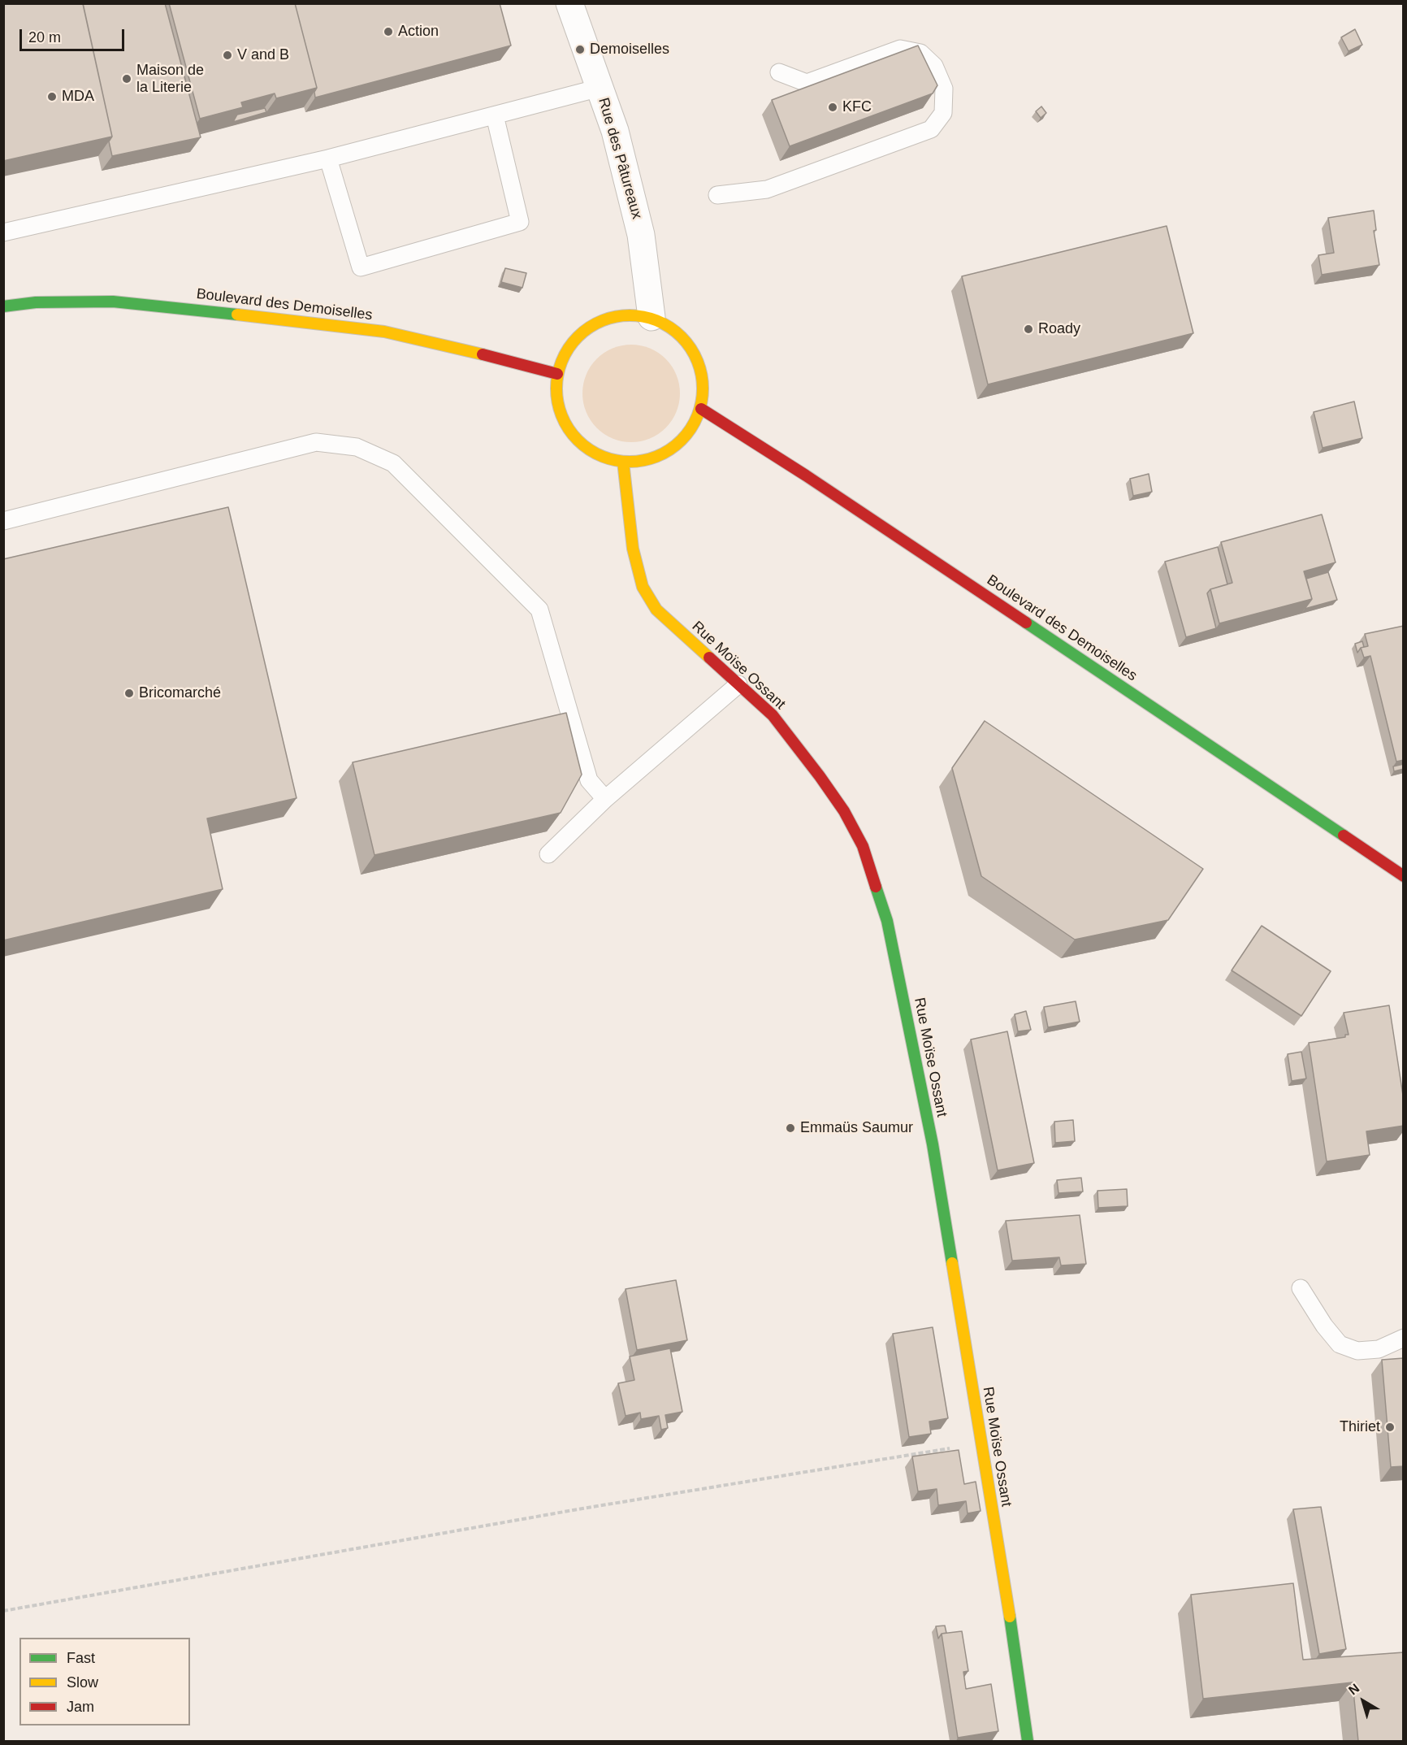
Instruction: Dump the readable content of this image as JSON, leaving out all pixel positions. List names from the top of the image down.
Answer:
{
  "streets": {
    "street": ["Rue des Pâtureaux", "Boulevard des Demoiselles", "Rue Moïse Ossant"]
  },
  "crossings": [
    ["Rue des Pâtureaux", "Boulevard des Demoiselles"],
    ["Rue des Pâtureaux", "Rue Moïse Ossant"],
    ["Boulevard des Demoiselles", "Rue Moïse Ossant"]
  ],
  "places": [
    "Action",
    "Demoiselles",
    "V and B",
    "Maison de la Literie",
    "MDA",
    "KFC",
    "Roady",
    "Bricomarché",
    "Emmaüs Saumur",
    "Thiriet"
  ],
  "legend": ["Fast", "Slow", "Jam"],
  "scale_bar": "20 m",
  "north": "top left"
}
